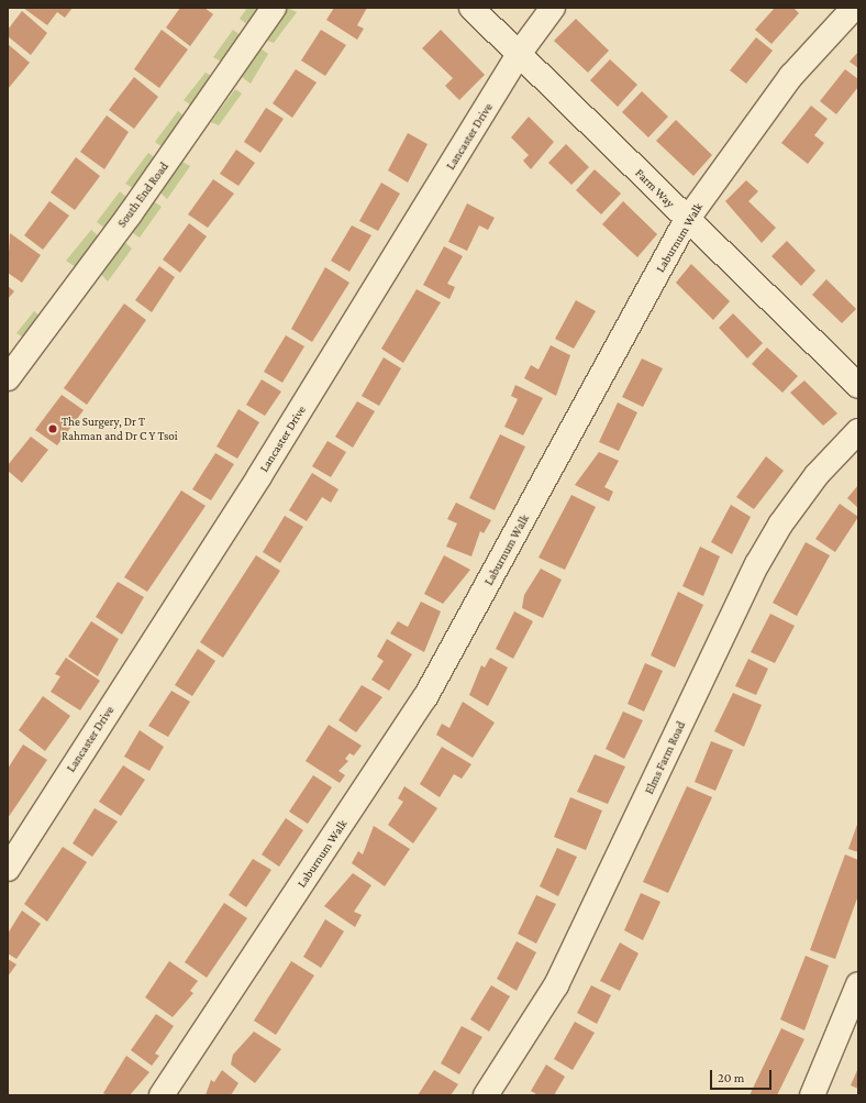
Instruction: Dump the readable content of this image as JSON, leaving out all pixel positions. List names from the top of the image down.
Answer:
{
  "streets": {
    "street": [
      "Lancaster Drive",
      "Farm Way",
      "South End Road",
      "Laburnum Walk",
      "Elms Farm Road"
    ]
  },
  "crossings": [
    ["Lancaster Drive", "Farm Way"],
    ["Farm Way", "Laburnum Walk"]
  ],
  "places": ["The Surgery, Dr T Rahman and Dr C Y Tsoi"],
  "scale_bar": "20 m"
}
